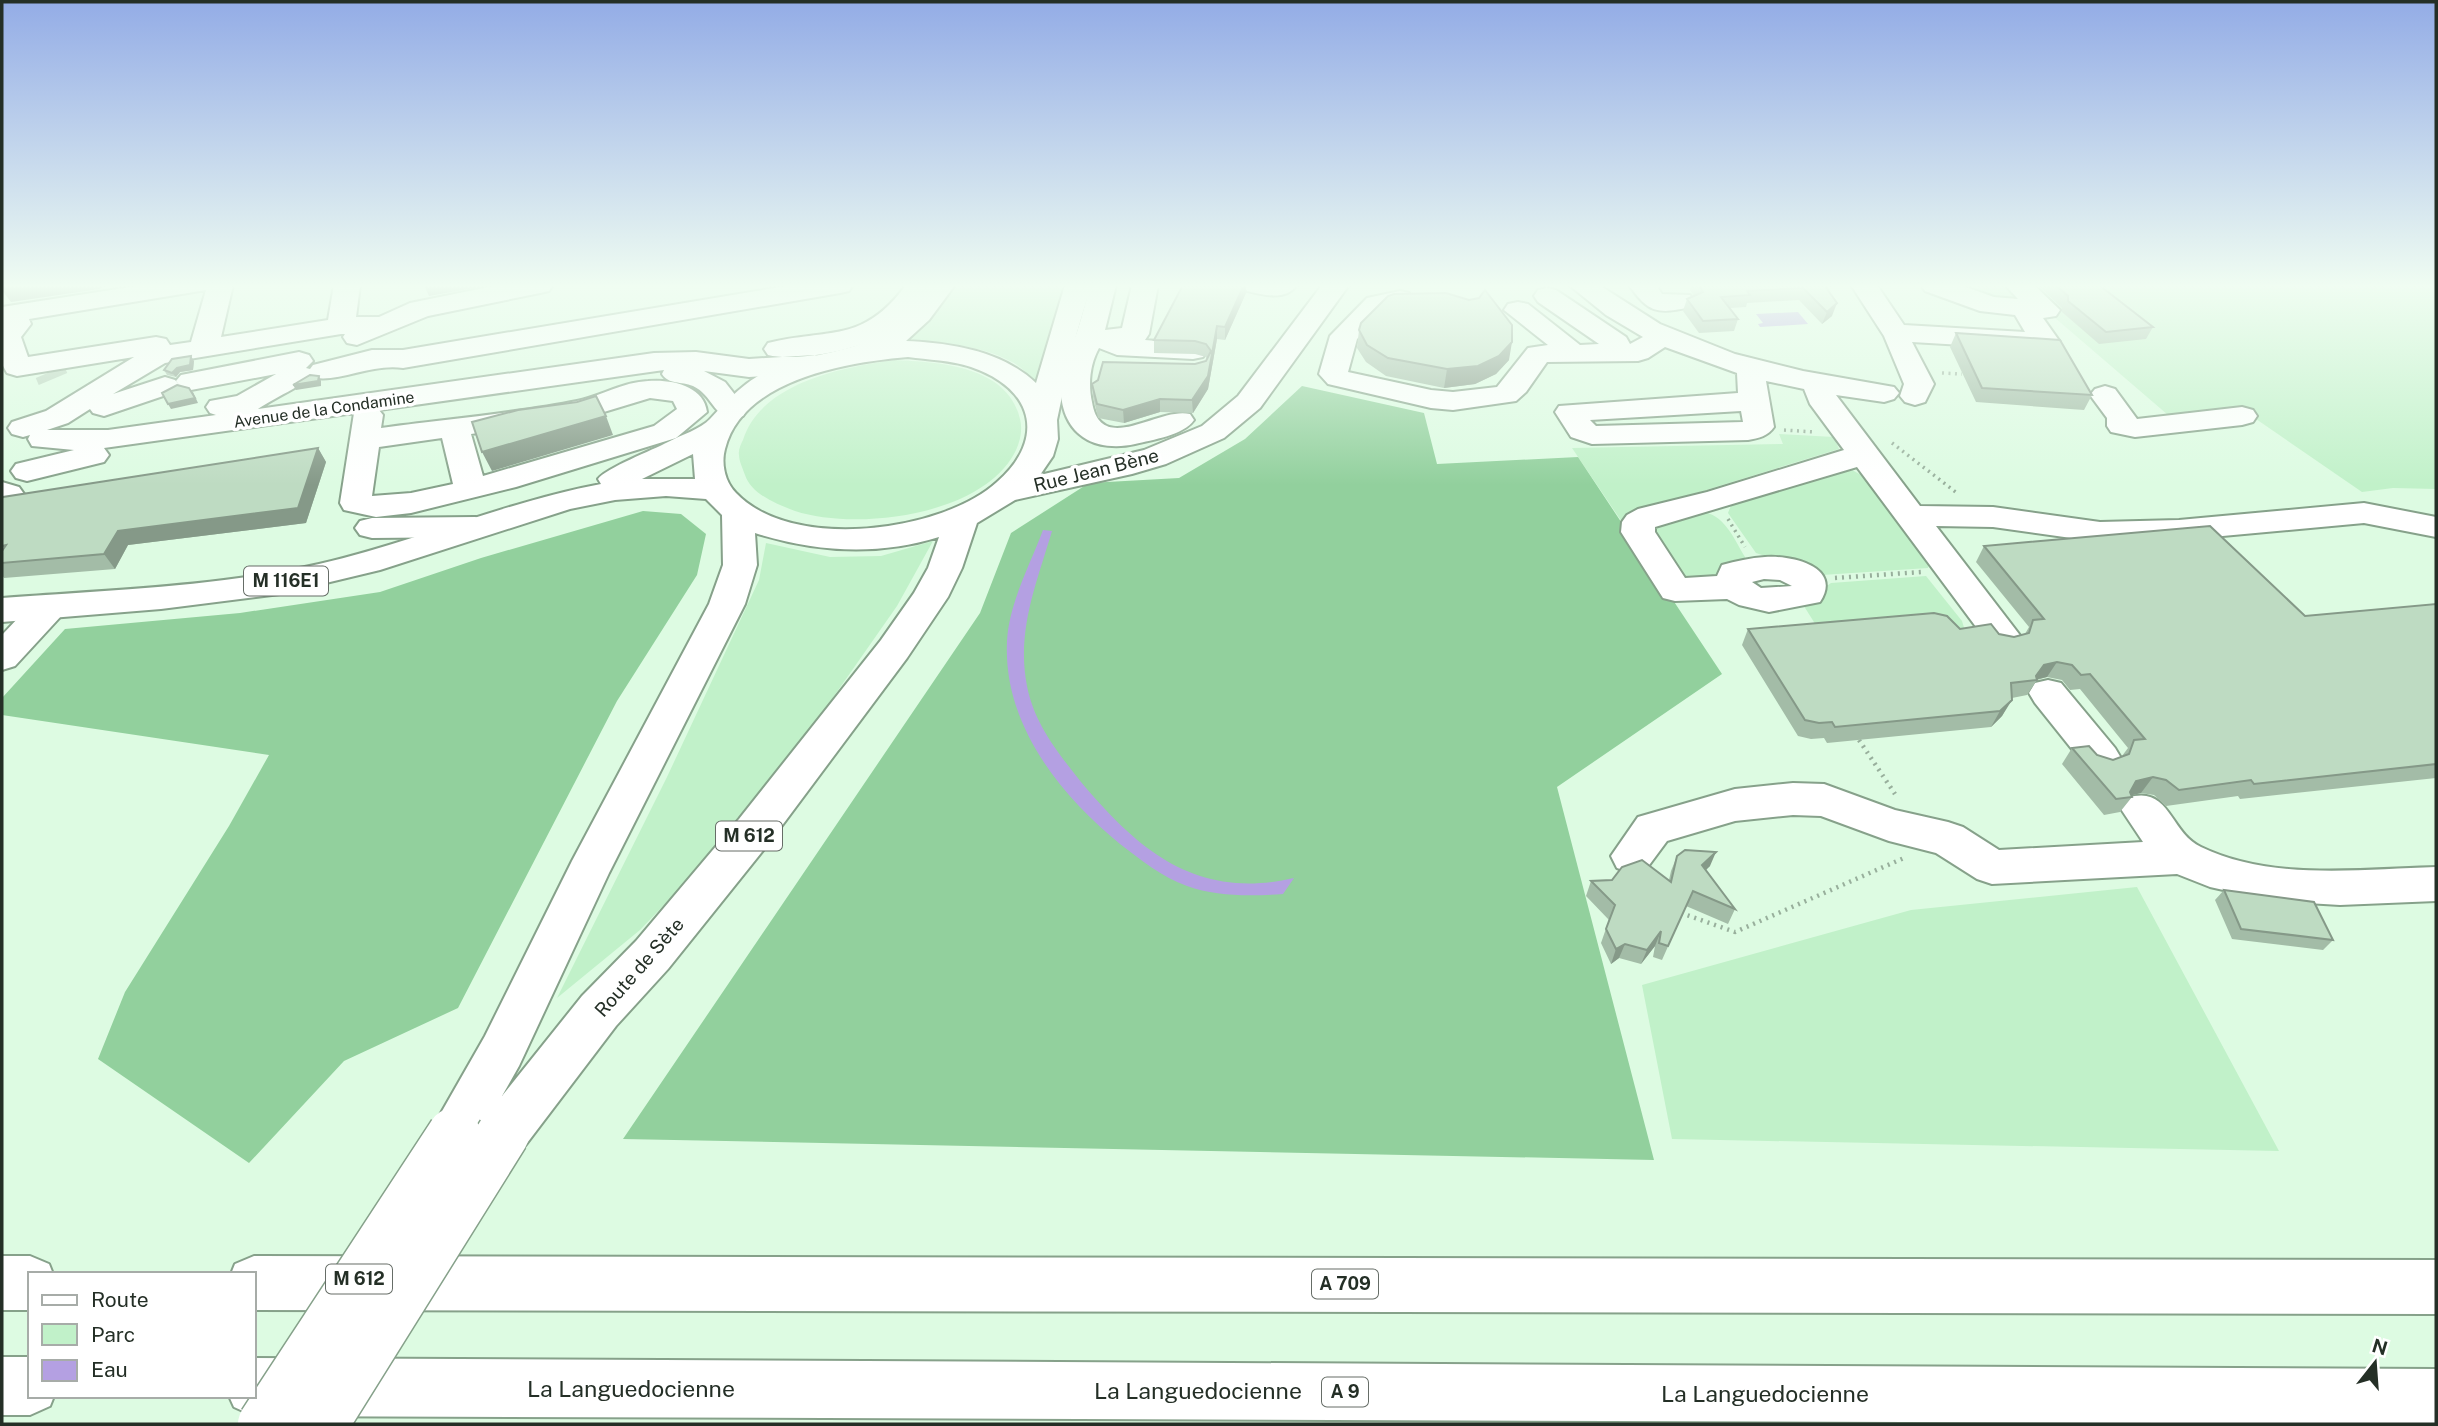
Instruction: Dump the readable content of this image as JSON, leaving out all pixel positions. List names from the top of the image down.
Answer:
{
  "streets": {
    "main road": [
      "Avenue de la Condamine",
      "Rue Jean Bène",
      "M 116E1",
      "M 612",
      "Route de Sète",
      "A 709",
      "La Languedocienne",
      "A 9"
    ]
  },
  "crossings": [
    ["Avenue de la Condamine", "M 116E1"],
    ["Avenue de la Condamine", "Route de Sète"],
    ["M 116E1", "Route de Sète"]
  ],
  "legend": ["Route", "Parc", "Eau"],
  "north": "top"
}
